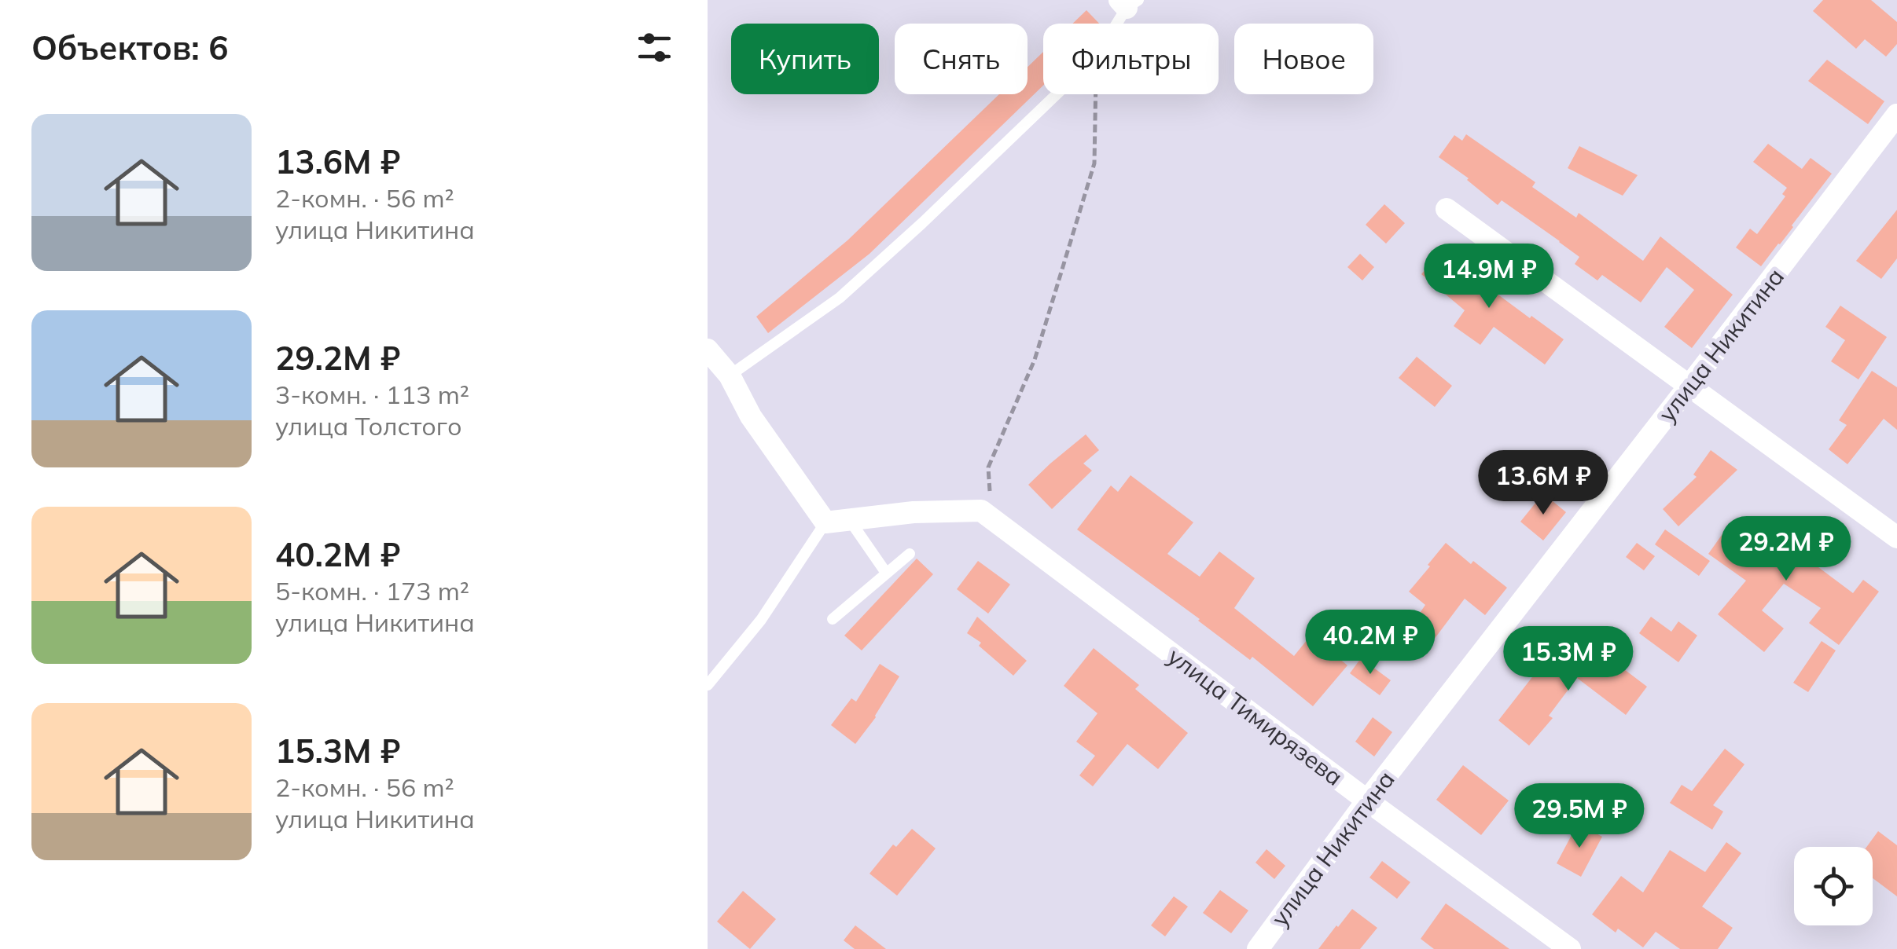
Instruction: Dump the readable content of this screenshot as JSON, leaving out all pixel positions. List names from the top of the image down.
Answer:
{
  "streets": {
    "street": ["улица Никитина", "улица Тимирязева"]
  },
  "crossings": [
    ["улица Никитина", "улица Тимирязева"]
  ],
  "page": {
    "heading": "Объектов: 6",
    "chip": [
      "Купить",
      "Снять",
      "Фильтры",
      "Новое"
    ],
    "list": [
      {
        "name": "13.6M ₽",
        "note": "2-комн. · 56 m² · улица Никитина"
      },
      {
        "name": "29.2M ₽",
        "note": "3-комн. · 113 m² · улица Толстого"
      },
      {
        "name": "40.2M ₽",
        "note": "5-комн. · 173 m² · улица Никитина"
      },
      {
        "name": "15.3M ₽",
        "note": "2-комн. · 56 m² · улица Никитина"
      }
    ],
    "price": [
      "14.9M ₽",
      "13.6M ₽",
      "29.2M ₽",
      "40.2M ₽",
      "15.3M ₽",
      "29.5M ₽"
    ]
  }
}
